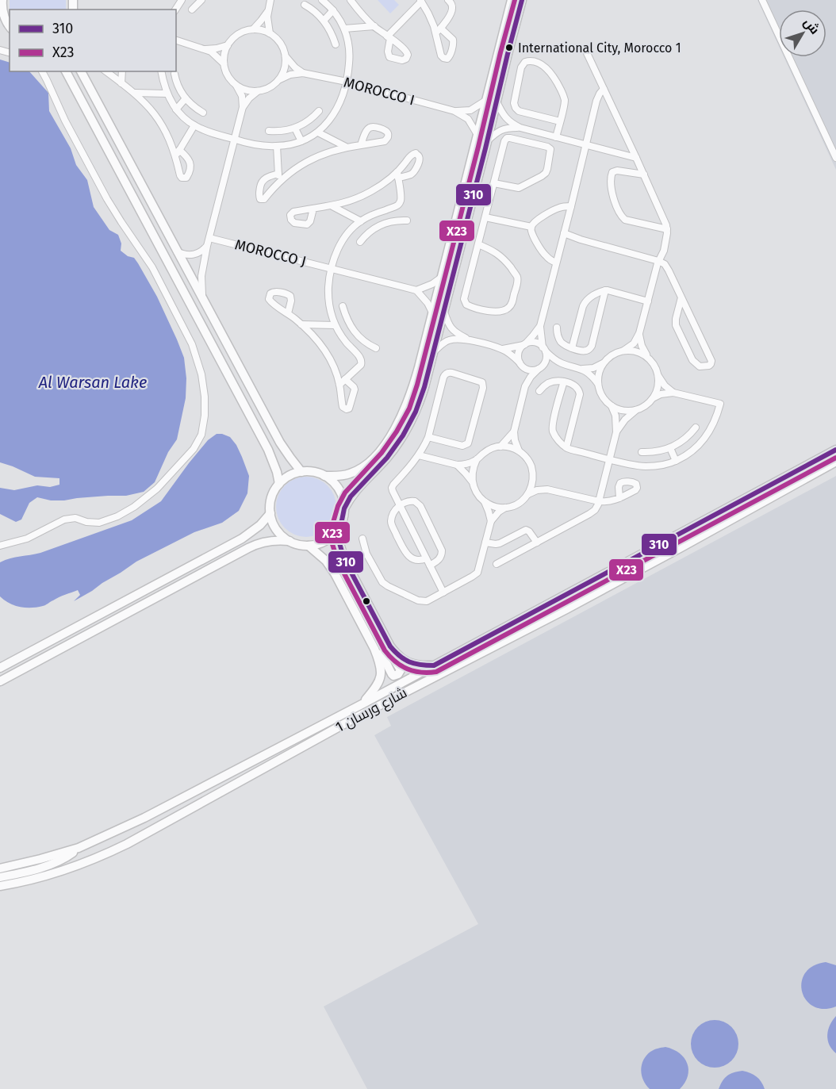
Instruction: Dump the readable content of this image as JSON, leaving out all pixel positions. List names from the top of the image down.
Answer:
{
  "streets": {
    "street": ["MOROCCO I", "MOROCCO J", "شارع ورسان 1"]
  },
  "water": ["Al Warsan Lake"],
  "places": ["International City, Morocco 1"],
  "lines": ["transit line 310", "transit line X23"],
  "legend": ["310", "X23"],
  "north": "top right"
}
